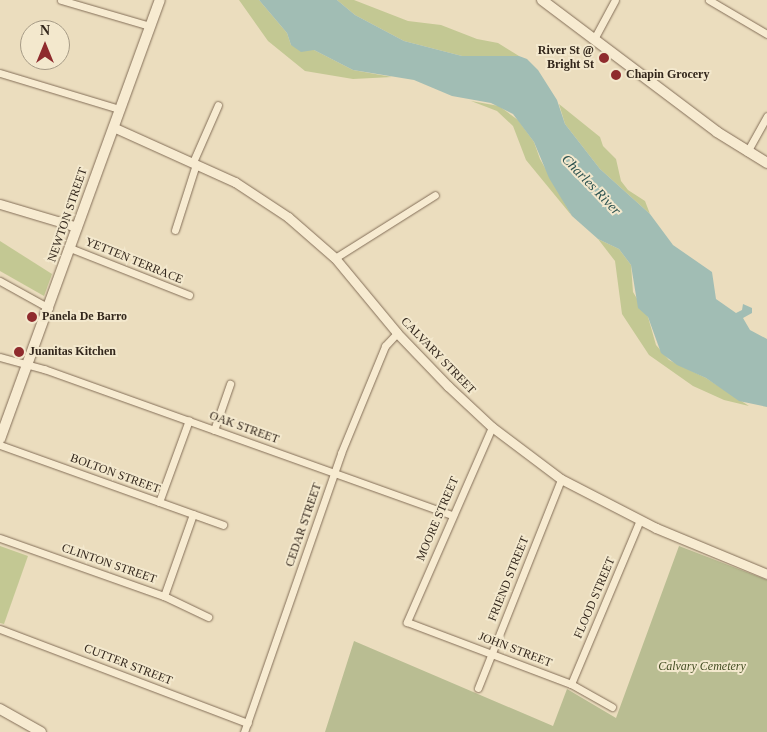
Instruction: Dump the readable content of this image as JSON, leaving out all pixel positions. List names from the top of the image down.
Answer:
{
  "streets": {
    "main road": ["NEWTON STREET"],
    "street": [
      "YETTEN TERRACE",
      "CALVARY STREET",
      "OAK STREET",
      "BOLTON STREET",
      "MOORE STREET",
      "CEDAR STREET",
      "CLINTON STREET",
      "FRIEND STREET",
      "FLOOD STREET",
      "JOHN STREET",
      "CUTTER STREET"
    ]
  },
  "crossings": [
    ["NEWTON STREET", "YETTEN TERRACE"],
    ["NEWTON STREET", "CALVARY STREET"],
    ["NEWTON STREET", "OAK STREET"],
    ["CALVARY STREET", "MOORE STREET"],
    ["CALVARY STREET", "CEDAR STREET"],
    ["CALVARY STREET", "FRIEND STREET"],
    ["CALVARY STREET", "FLOOD STREET"],
    ["OAK STREET", "MOORE STREET"],
    ["OAK STREET", "CEDAR STREET"],
    ["MOORE STREET", "JOHN STREET"],
    ["CEDAR STREET", "CUTTER STREET"],
    ["FRIEND STREET", "JOHN STREET"],
    ["FLOOD STREET", "JOHN STREET"]
  ],
  "water": ["Charles River"],
  "parks": ["Calvary Cemetery"],
  "places": [
    "River St @ Bright St",
    "Chapin Grocery",
    "Panela De Barro",
    "Juanitas Kitchen"
  ],
  "north": "top"
}
